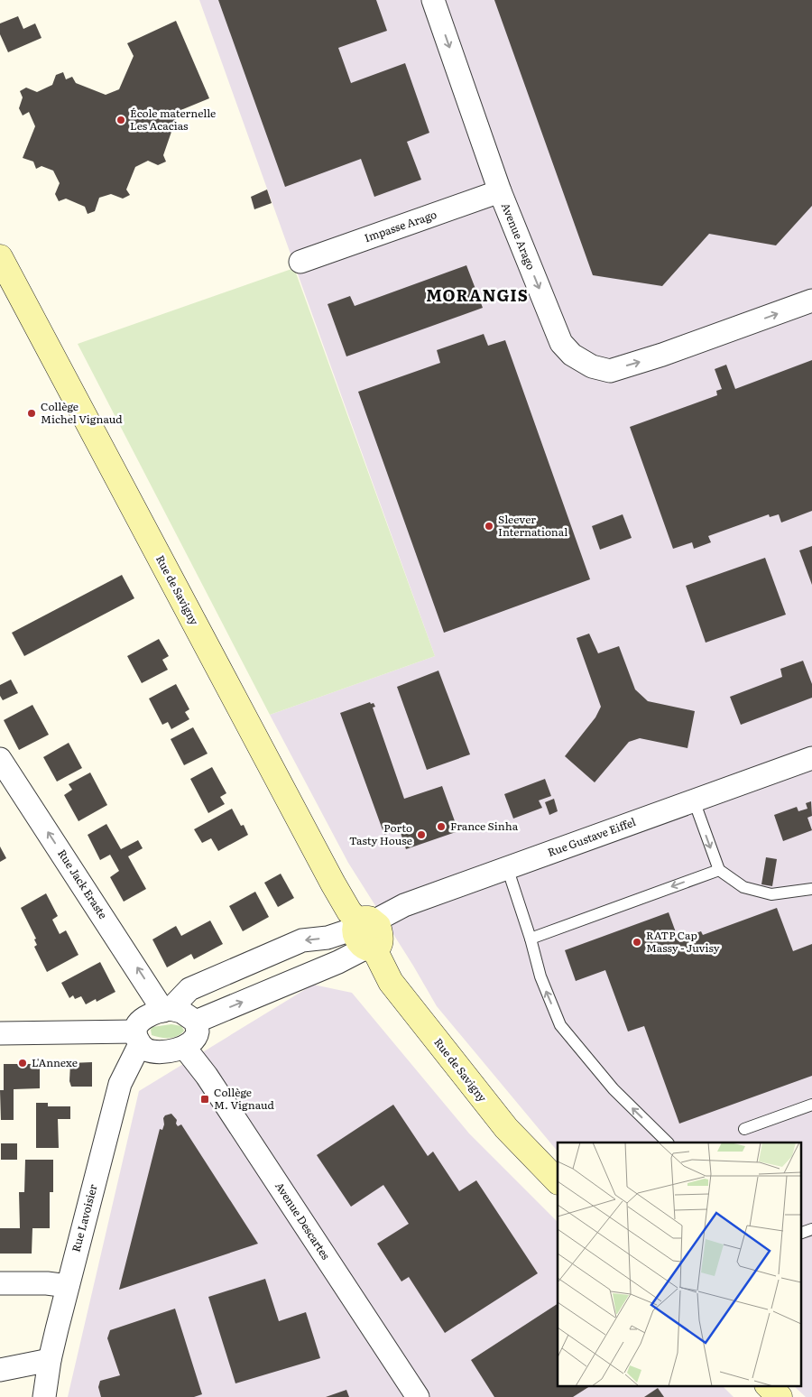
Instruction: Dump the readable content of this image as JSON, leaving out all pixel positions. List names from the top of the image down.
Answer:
{
  "streets": {
    "street": [
      "Impasse Arago",
      "Avenue Arago",
      "Rue de Savigny",
      "Rue Gustave Eiffel",
      "Rue Jack Eraste",
      "Rue Lavoisier",
      "Avenue Descartes"
    ]
  },
  "crossings": [
    ["Impasse Arago", "Avenue Arago"],
    ["Rue de Savigny", "Rue Gustave Eiffel"],
    ["Rue Jack Eraste", "Rue Lavoisier"],
    ["Rue Jack Eraste", "Avenue Descartes"],
    ["Rue Lavoisier", "Avenue Descartes"]
  ],
  "one_way": ["Rue Jack Eraste"],
  "districts": ["MORANGIS"],
  "places": {
    "other": [
      "École maternelle Les Acacias",
      "Collège Michel Vignaud",
      "Sleever International",
      "France Sinha",
      "Porto Tasty House",
      "RATP Cap Massy - Juvisy",
      "L'Annexe"
    ],
    "transit": ["Collège M. Vignaud"]
  }
}
